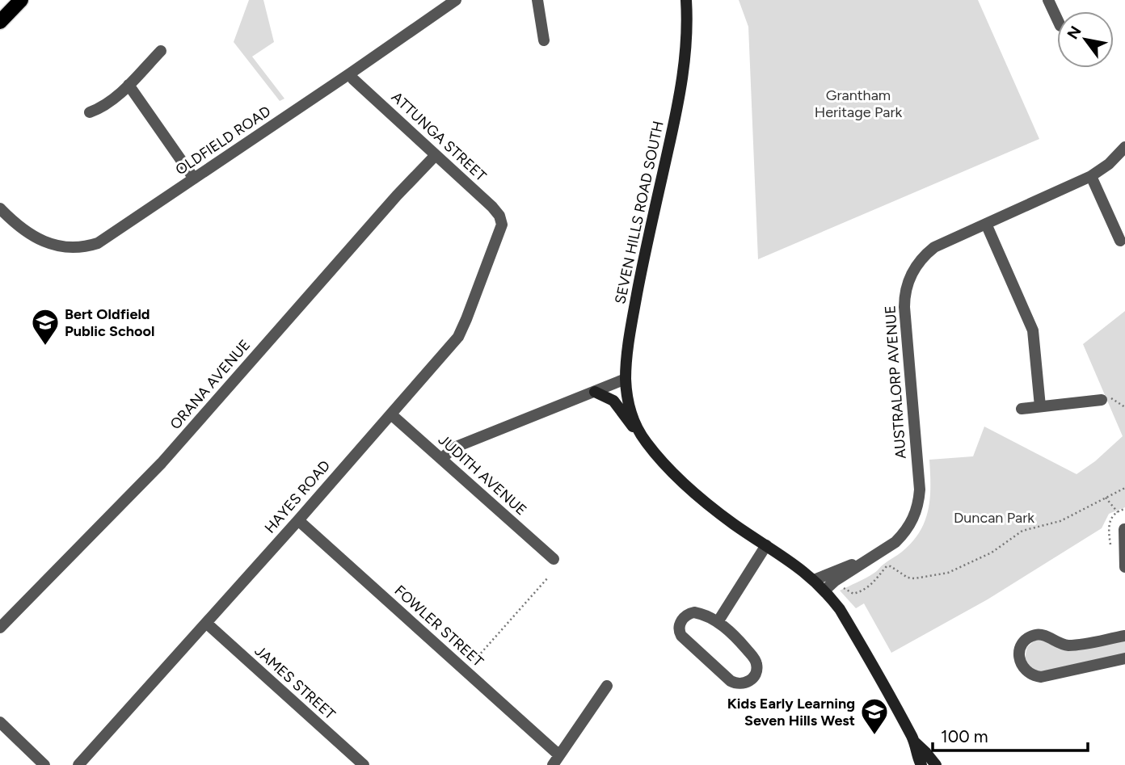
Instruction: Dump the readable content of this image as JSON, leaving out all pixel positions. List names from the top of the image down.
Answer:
{
  "streets": {
    "street": [
      "ATTUNGA STREET",
      "OLDFIELD ROAD",
      "SEVEN HILLS ROAD SOUTH",
      "AUSTRALORP AVENUE",
      "ORANA AVENUE",
      "JUDITH AVENUE",
      "HAYES ROAD",
      "FOWLER STREET",
      "JAMES STREET"
    ]
  },
  "crossings": [
    ["ATTUNGA STREET", "OLDFIELD ROAD"],
    ["ATTUNGA STREET", "ORANA AVENUE"],
    ["ATTUNGA STREET", "HAYES ROAD"],
    ["SEVEN HILLS ROAD SOUTH", "AUSTRALORP AVENUE"],
    ["JUDITH AVENUE", "HAYES ROAD"],
    ["HAYES ROAD", "FOWLER STREET"],
    ["HAYES ROAD", "JAMES STREET"]
  ],
  "parks": ["Grantham Heritage Park", "Duncan Park"],
  "places": {
    "school or university": ["Bert Oldfield Public School", "Kids Early Learning Seven Hills West"]
  },
  "scale_bar": "100 m",
  "north": "top left"
}
